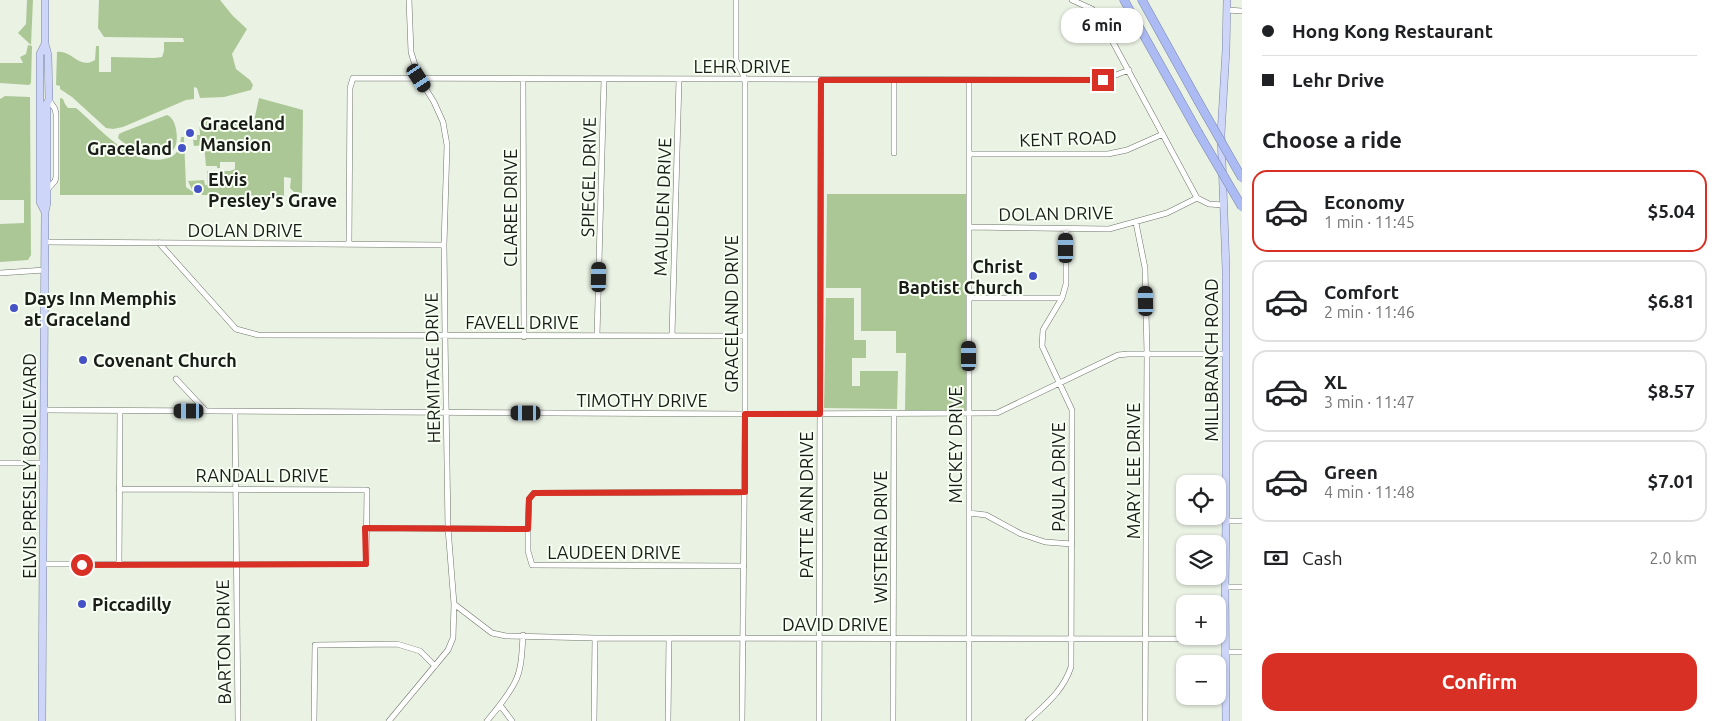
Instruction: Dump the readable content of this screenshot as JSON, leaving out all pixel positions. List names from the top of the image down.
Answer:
{
  "streets": {
    "main road": ["MILLBRANCH ROAD", "ELVIS PRESLEY BOULEVARD"],
    "street": [
      "LEHR DRIVE",
      "KENT ROAD",
      "SPIEGEL DRIVE",
      "MAULDEN DRIVE",
      "CLAREE DRIVE",
      "DOLAN DRIVE",
      "GRACELAND DRIVE",
      "FAVELL DRIVE",
      "HERMITAGE DRIVE",
      "TIMOTHY DRIVE",
      "MICKEY DRIVE",
      "MARY LEE DRIVE",
      "RANDALL DRIVE",
      "PAULA DRIVE",
      "PATTE ANN DRIVE",
      "WISTERIA DRIVE",
      "LAUDEEN DRIVE",
      "DAVID DRIVE",
      "BARTON DRIVE"
    ]
  },
  "crossings": [
    ["LEHR DRIVE", "SPIEGEL DRIVE"],
    ["LEHR DRIVE", "MAULDEN DRIVE"],
    ["LEHR DRIVE", "CLAREE DRIVE"],
    ["LEHR DRIVE", "DOLAN DRIVE"],
    ["LEHR DRIVE", "GRACELAND DRIVE"],
    ["LEHR DRIVE", "HERMITAGE DRIVE"],
    ["LEHR DRIVE", "MICKEY DRIVE"],
    ["LEHR DRIVE", "PATTE ANN DRIVE"],
    ["KENT ROAD", "MICKEY DRIVE"],
    ["SPIEGEL DRIVE", "FAVELL DRIVE"],
    ["MAULDEN DRIVE", "FAVELL DRIVE"],
    ["CLAREE DRIVE", "FAVELL DRIVE"],
    ["DOLAN DRIVE", "FAVELL DRIVE"],
    ["DOLAN DRIVE", "HERMITAGE DRIVE"],
    ["DOLAN DRIVE", "MICKEY DRIVE"],
    ["DOLAN DRIVE", "ELVIS PRESLEY BOULEVARD"],
    ["DOLAN DRIVE", "MARY LEE DRIVE"],
    ["DOLAN DRIVE", "PAULA DRIVE"],
    ["GRACELAND DRIVE", "FAVELL DRIVE"],
    ["GRACELAND DRIVE", "TIMOTHY DRIVE"],
    ["GRACELAND DRIVE", "LAUDEEN DRIVE"],
    ["GRACELAND DRIVE", "DAVID DRIVE"],
    ["FAVELL DRIVE", "HERMITAGE DRIVE"],
    ["MILLBRANCH ROAD", "TIMOTHY DRIVE"],
    ["HERMITAGE DRIVE", "TIMOTHY DRIVE"],
    ["HERMITAGE DRIVE", "LAUDEEN DRIVE"],
    ["HERMITAGE DRIVE", "DAVID DRIVE"],
    ["TIMOTHY DRIVE", "MICKEY DRIVE"],
    ["TIMOTHY DRIVE", "ELVIS PRESLEY BOULEVARD"],
    ["TIMOTHY DRIVE", "MARY LEE DRIVE"],
    ["TIMOTHY DRIVE", "PAULA DRIVE"],
    ["TIMOTHY DRIVE", "PATTE ANN DRIVE"],
    ["TIMOTHY DRIVE", "WISTERIA DRIVE"],
    ["TIMOTHY DRIVE", "BARTON DRIVE"],
    ["MICKEY DRIVE", "DAVID DRIVE"],
    ["MARY LEE DRIVE", "DAVID DRIVE"],
    ["RANDALL DRIVE", "LAUDEEN DRIVE"],
    ["RANDALL DRIVE", "BARTON DRIVE"],
    ["PAULA DRIVE", "DAVID DRIVE"],
    ["PATTE ANN DRIVE", "DAVID DRIVE"],
    ["WISTERIA DRIVE", "DAVID DRIVE"]
  ],
  "places": [
    "Graceland Mansion",
    "Graceland",
    "Elvis Presley's Grave",
    "Christ Baptist Church",
    "Days Inn Memphis at Graceland",
    "Covenant Church",
    "Piccadilly"
  ],
  "page": {
    "banner": ["Hong Kong Restaurant", "Lehr Drive"],
    "bubble": "6 min",
    "heading": "Choose a ride",
    "list": [
      {
        "name": "Economy",
        "note": "1 min · 11:45",
        "value": "$5.04"
      },
      {
        "name": "Comfort",
        "note": "2 min · 11:46",
        "value": "$6.81"
      },
      {
        "name": "XL",
        "note": "3 min · 11:47",
        "value": "$8.57"
      },
      {
        "name": "Green",
        "note": "4 min · 11:48",
        "value": "$7.01"
      }
    ],
    "map_buttons": ["+", "−"],
    "pay": ["Cash", "2.0 km"],
    "buttons": "Confirm"
  }
}
